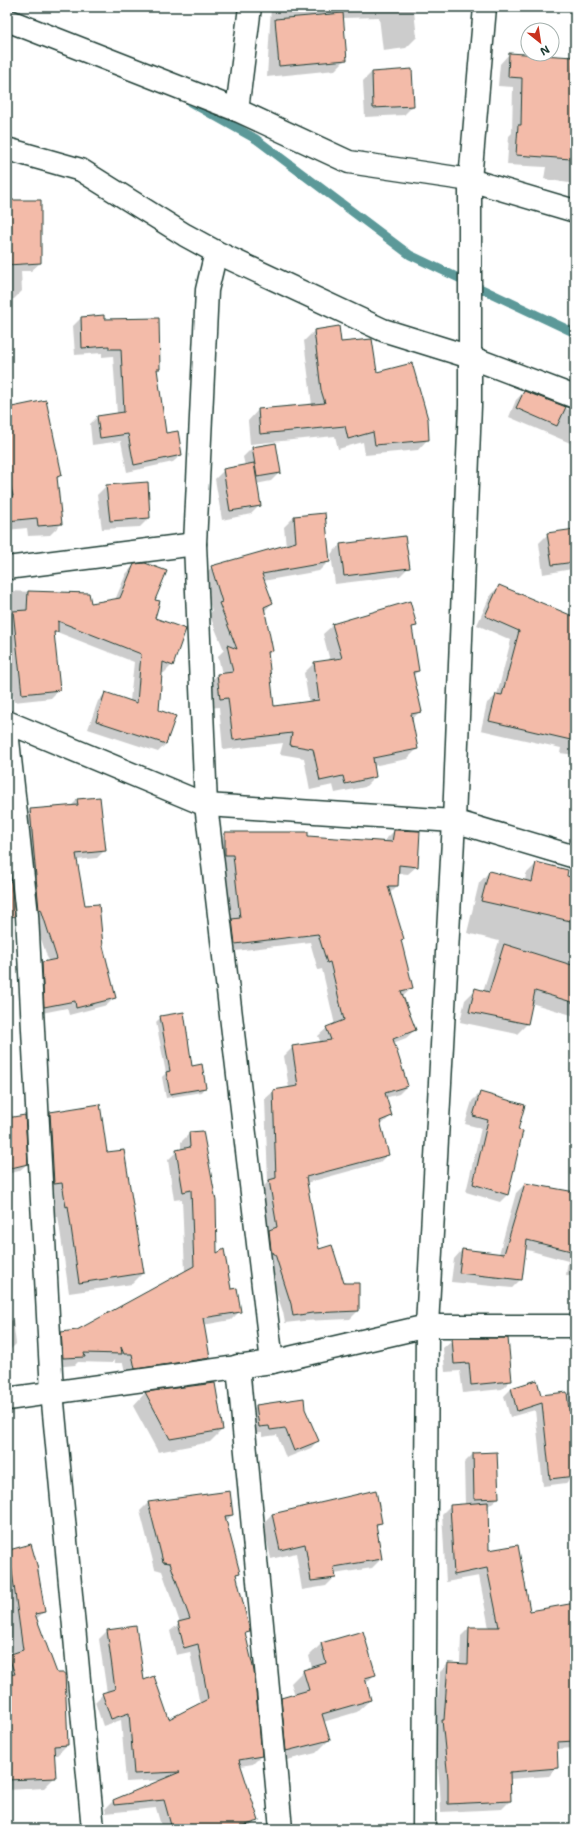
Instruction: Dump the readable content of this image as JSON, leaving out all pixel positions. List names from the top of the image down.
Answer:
{
  "north": "bottom right"
}
